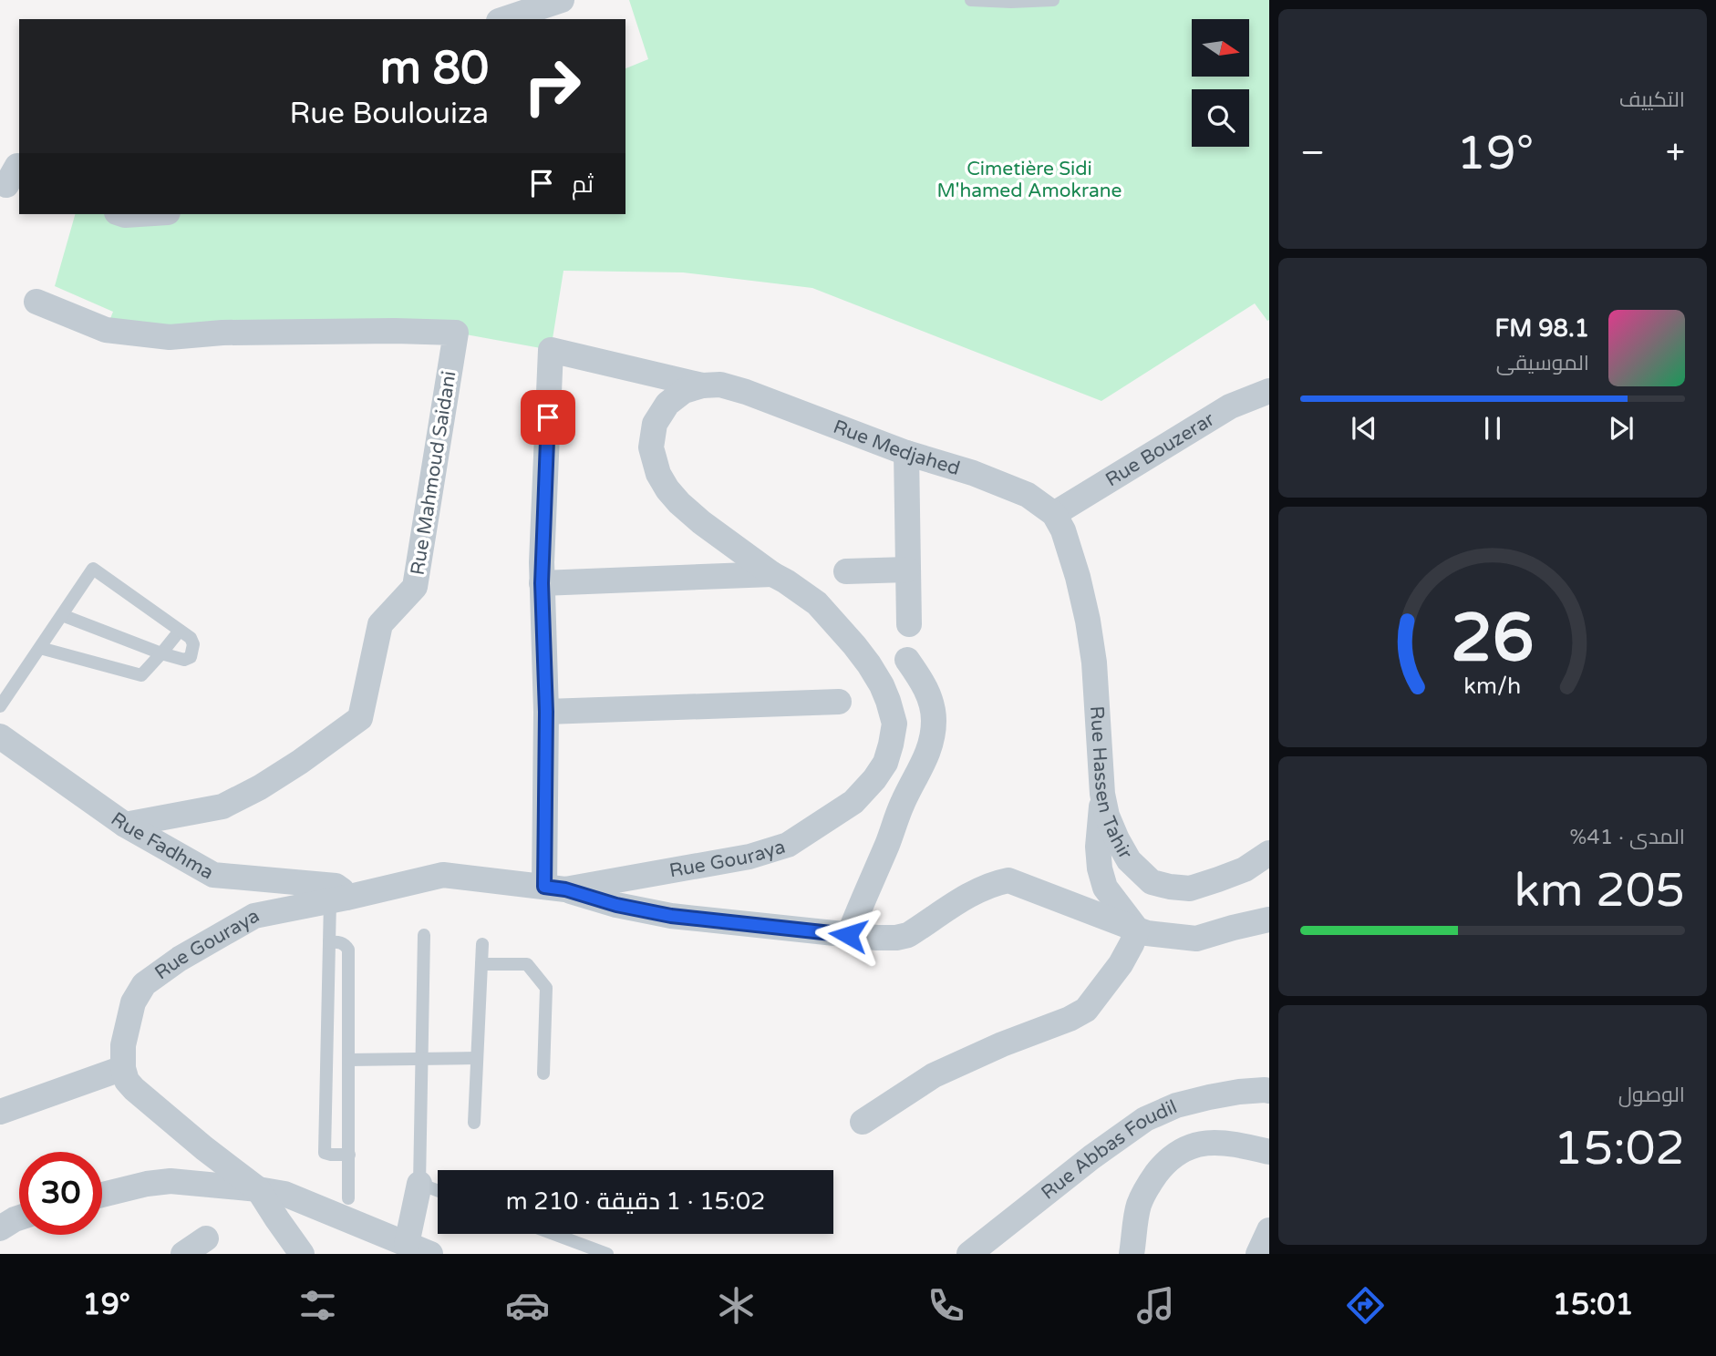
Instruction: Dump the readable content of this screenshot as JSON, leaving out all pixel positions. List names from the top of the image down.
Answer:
{
  "streets": {
    "street": [
      "Rue Medjahed",
      "Rue Bouzerar",
      "Rue Mahmoud Saidani",
      "Rue Hassen Tahir",
      "Rue Fadhma",
      "Rue Gouraya",
      "Rue Abbas Foudil"
    ]
  },
  "crossings": [
    ["Rue Medjahed", "Rue Bouzerar"],
    ["Rue Medjahed", "Rue Hassen Tahir"],
    ["Rue Medjahed", "Rue Gouraya"],
    ["Rue Bouzerar", "Rue Hassen Tahir"],
    ["Rue Mahmoud Saidani", "Rue Fadhma"],
    ["Rue Fadhma", "Rue Gouraya"]
  ],
  "parks": ["Cimetière Sidi M'hamed Amokrane"],
  "north": "right",
  "page": {
    "tile": [
      "التكييف",
      ["المدى · 41%", "205 km"],
      ["الوصول", "15:02"]
    ],
    "turn": ["80 m", "Rue Boulouiza"],
    "heat": ["−", "19°", "+"],
    "then": "ثم",
    "song": ["98.1 FM", "الموسيقى"],
    "limit": "30",
    "trip": "15:02 · 1 دقيقة · 210 m",
    "tabs": ["15:01", "19°"],
    "gauge": ["26", "km/h"]
  }
}
